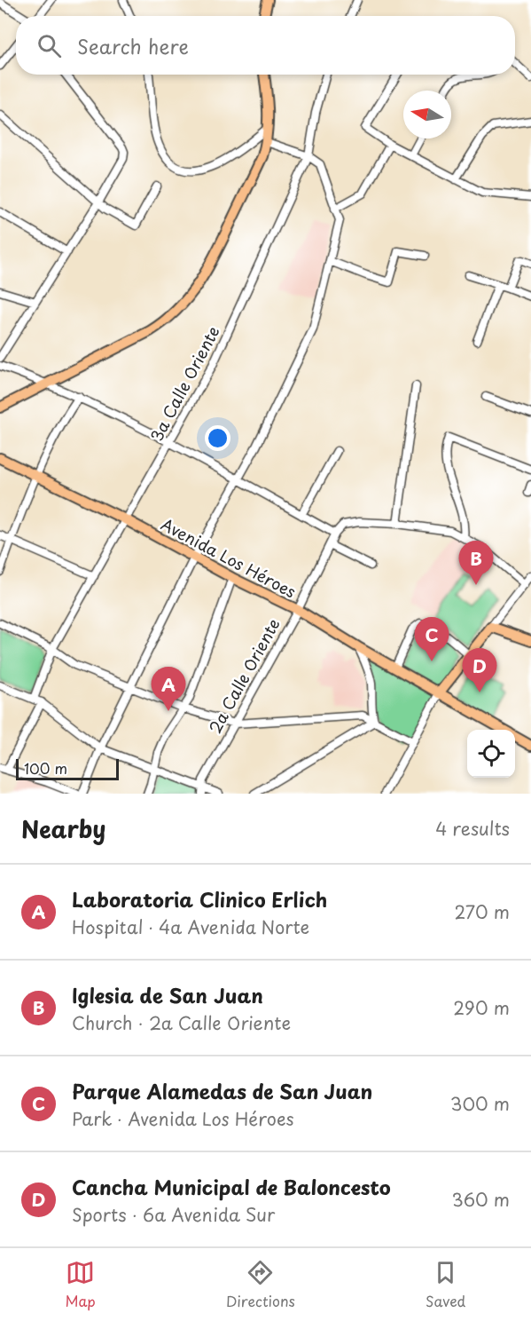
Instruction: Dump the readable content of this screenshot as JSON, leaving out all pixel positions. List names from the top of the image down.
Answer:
{
  "streets": {
    "main road": ["Avenida Los Héroes"],
    "street": ["3a Calle Oriente", "2a Calle Oriente"]
  },
  "crossings": [
    ["3a Calle Oriente", "Avenida Los Héroes"],
    ["Avenida Los Héroes", "2a Calle Oriente"]
  ],
  "scale_bar": "100 m",
  "north": "left",
  "page": {
    "search": "Search here",
    "pins": [
      "B",
      "C",
      "D",
      "A"
    ],
    "scale": "100 m",
    "heading": ["Nearby", "4 results"],
    "list": [
      {
        "mark": "A",
        "name": "Laboratoria Clinico Erlich",
        "note": "Hospital · 4a Avenida Norte",
        "value": "270 m"
      },
      {
        "mark": "B",
        "name": "Iglesia de San Juan",
        "note": "Church · 2a Calle Oriente",
        "value": "290 m"
      },
      {
        "mark": "C",
        "name": "Parque Alamedas de San Juan",
        "note": "Park · Avenida Los Héroes",
        "value": "300 m"
      },
      {
        "mark": "D",
        "name": "Cancha Municipal de Baloncesto",
        "note": "Sports · 6a Avenida Sur",
        "value": "360 m"
      }
    ],
    "nav": ["Map", "Directions", "Saved"]
  }
}
